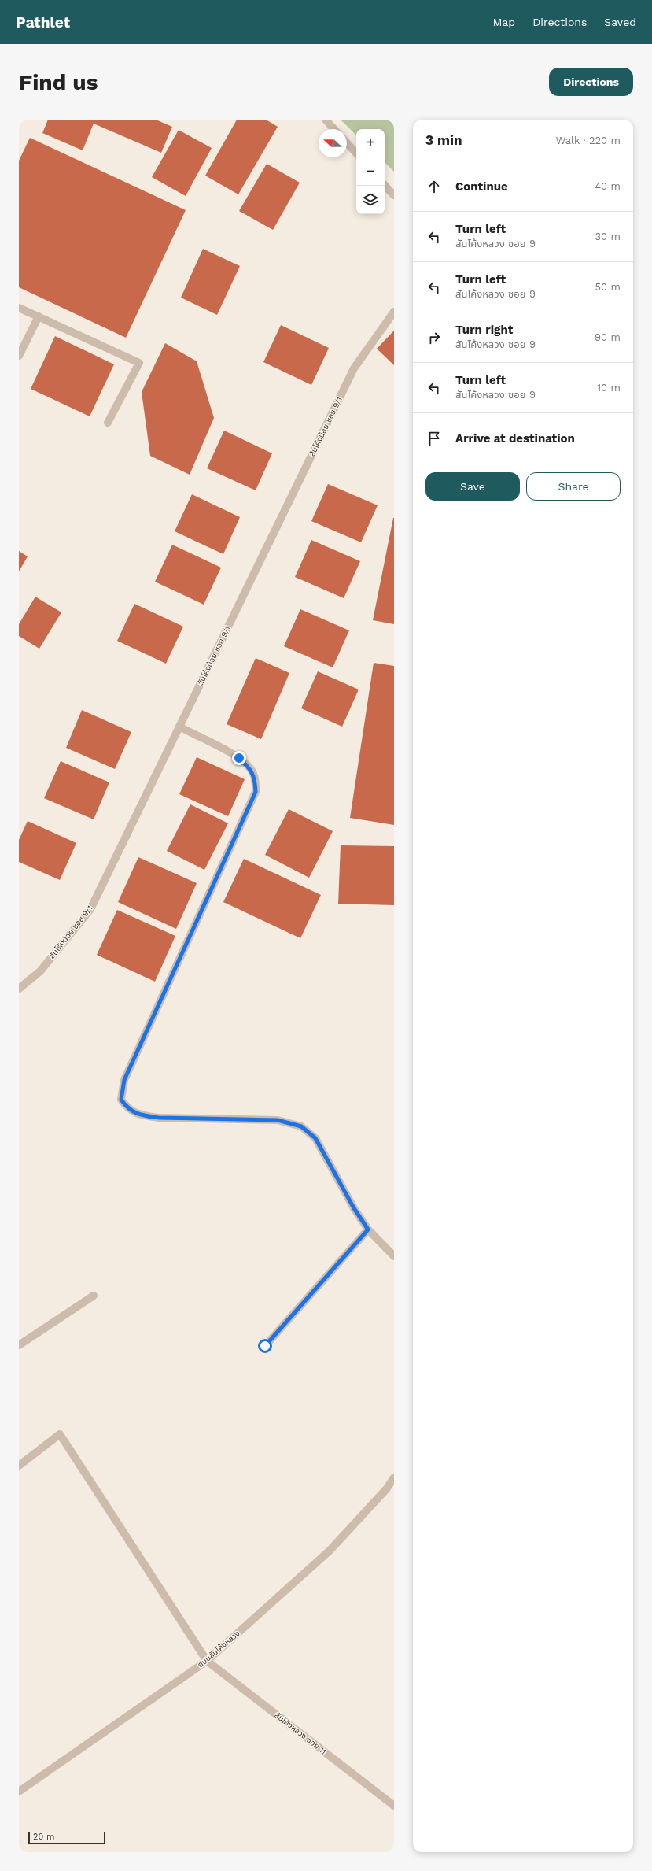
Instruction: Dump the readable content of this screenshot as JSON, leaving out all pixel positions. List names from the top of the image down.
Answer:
{
  "streets": {
    "street": ["สันโค้งน้อย ซอย 9/1", "ถนนสันโค้งหลวง", "สันโค้งหลวง ซอย 11"]
  },
  "crossings": [
    ["ถนนสันโค้งหลวง", "สันโค้งหลวง ซอย 11"]
  ],
  "scale_bar": "20 m",
  "north": "left",
  "page": {
    "header": "Pathlet",
    "nav": ["Map", "Directions", "Saved"],
    "buttons": [
      "Directions",
      ["Save", "Share"]
    ],
    "title": "Find us",
    "heading": ["3 min", "Walk · 220 m"],
    "map_buttons": ["+", "−"],
    "list": [
      ["Continue", "40 m"],
      ["Turn left", "สันโค้งหลวง ซอย 9", "30 m"],
      ["Turn left", "สันโค้งหลวง ซอย 9", "50 m"],
      ["Turn right", "สันโค้งหลวง ซอย 9", "90 m"],
      ["Turn left", "สันโค้งหลวง ซอย 9", "10 m"],
      "Arrive at destination"
    ],
    "scale": "20 m"
  }
}
